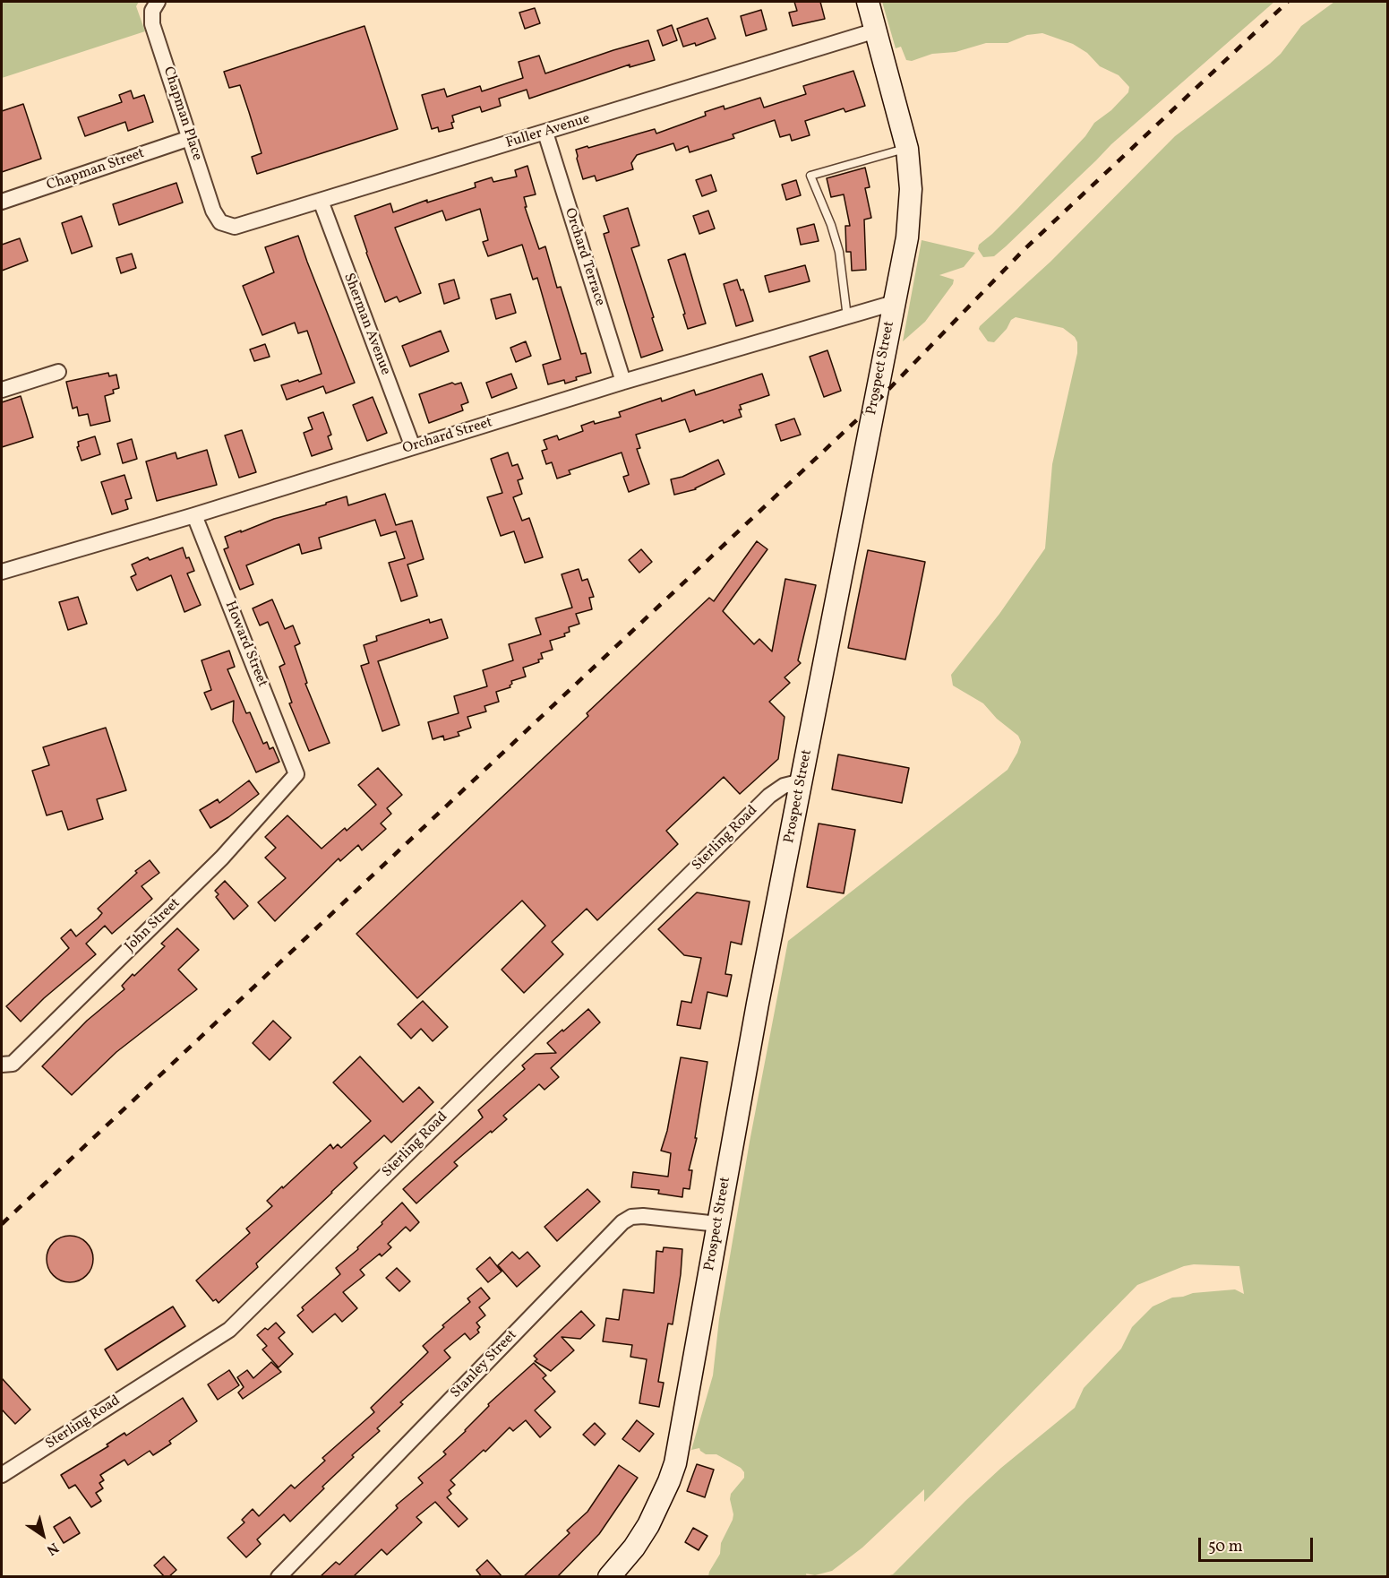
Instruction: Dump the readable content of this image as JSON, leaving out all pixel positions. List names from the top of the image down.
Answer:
{
  "streets": {
    "main road": ["Prospect Street"],
    "street": [
      "Chapman Place",
      "Fuller Avenue",
      "Chapman Street",
      "Orchard Terrace",
      "Sherman Avenue",
      "Orchard Street",
      "Howard Street",
      "Sterling Road",
      "John Street",
      "Stanley Street"
    ]
  },
  "crossings": [
    ["Chapman Place", "Fuller Avenue"],
    ["Chapman Place", "Chapman Street"],
    ["Fuller Avenue", "Orchard Terrace"],
    ["Fuller Avenue", "Sherman Avenue"],
    ["Fuller Avenue", "Prospect Street"],
    ["Orchard Terrace", "Orchard Street"],
    ["Sherman Avenue", "Orchard Street"],
    ["Prospect Street", "Orchard Street"],
    ["Prospect Street", "Sterling Road"],
    ["Prospect Street", "Stanley Street"],
    ["Orchard Street", "Howard Street"],
    ["Howard Street", "John Street"]
  ],
  "scale_bar": "50 m",
  "north": "bottom right"
}
